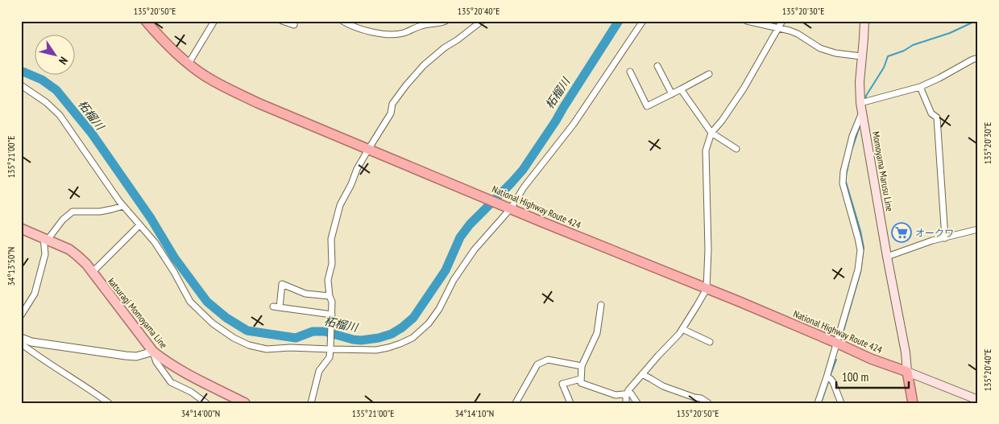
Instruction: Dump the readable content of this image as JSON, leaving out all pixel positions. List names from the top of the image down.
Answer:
{
  "streets": {
    "highway": ["National Highway Route 424"],
    "main road": ["Momoyama Marusu Line", "katsuragi Momoyama Line"]
  },
  "crossings": [
    ["Momoyama Marusu Line", "National Highway Route 424"]
  ],
  "water": ["柘榴川"],
  "places": {
    "supermarket": ["オークワ"]
  },
  "scale_bar": "100 m",
  "north": "bottom right",
  "coordinates": [
    "135°20'50\"E",
    "135°20'40\"E",
    "135°20'30\"E",
    "135°21'00\"E",
    "34°13'50\"N",
    "34°14'00\"N",
    "34°14'10\"N"
  ]
}
